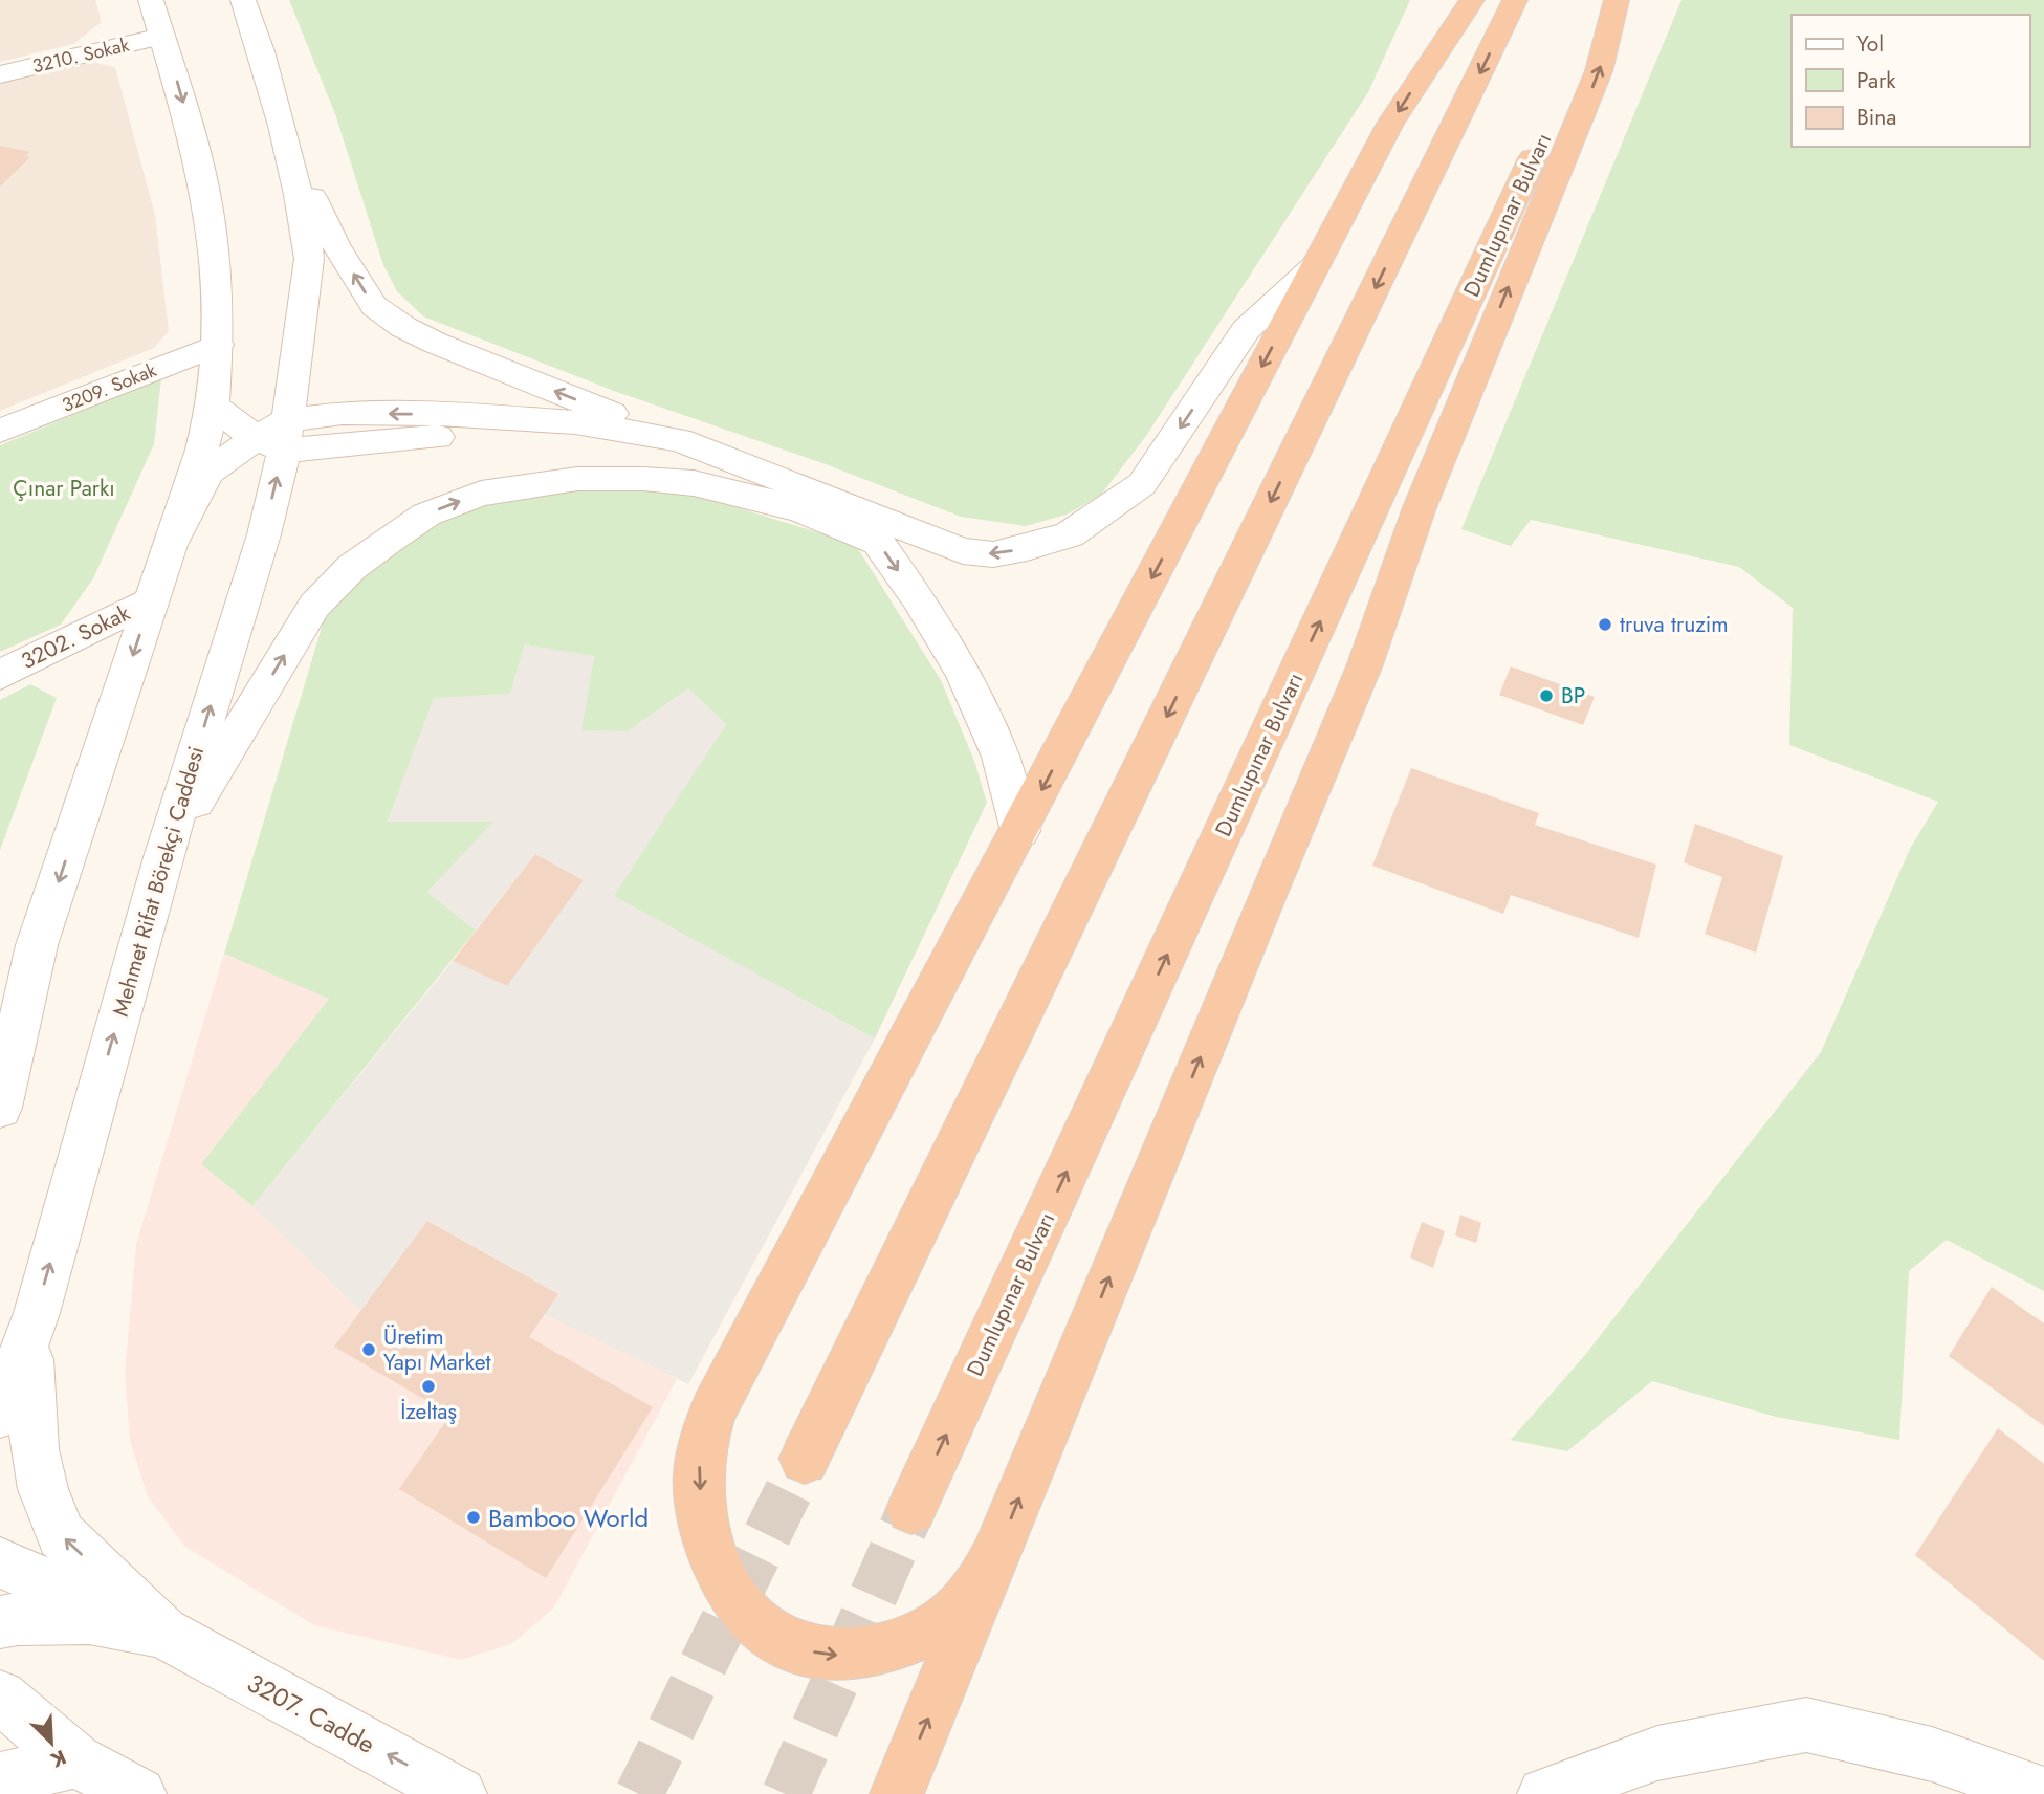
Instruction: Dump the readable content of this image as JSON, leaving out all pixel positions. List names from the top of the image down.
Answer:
{
  "streets": {
    "highway": ["Dumlupınar Bulvarı"],
    "main road": [
      "3210. Sokak",
      "3209. Sokak",
      "3202. Sokak",
      "Mehmet Rifat Börekçi Caddesi",
      "3207. Cadde"
    ]
  },
  "crossings": [
    ["Mehmet Rifat Börekçi Caddesi", "3207. Cadde"]
  ],
  "parks": ["Çınar Parkı"],
  "places": [
    "truva truzim",
    "BP",
    "Üretim Yapı Market",
    "İzeltaş",
    "Bamboo World"
  ],
  "legend": ["Yol", "Park", "Bina"],
  "north": "bottom right"
}
